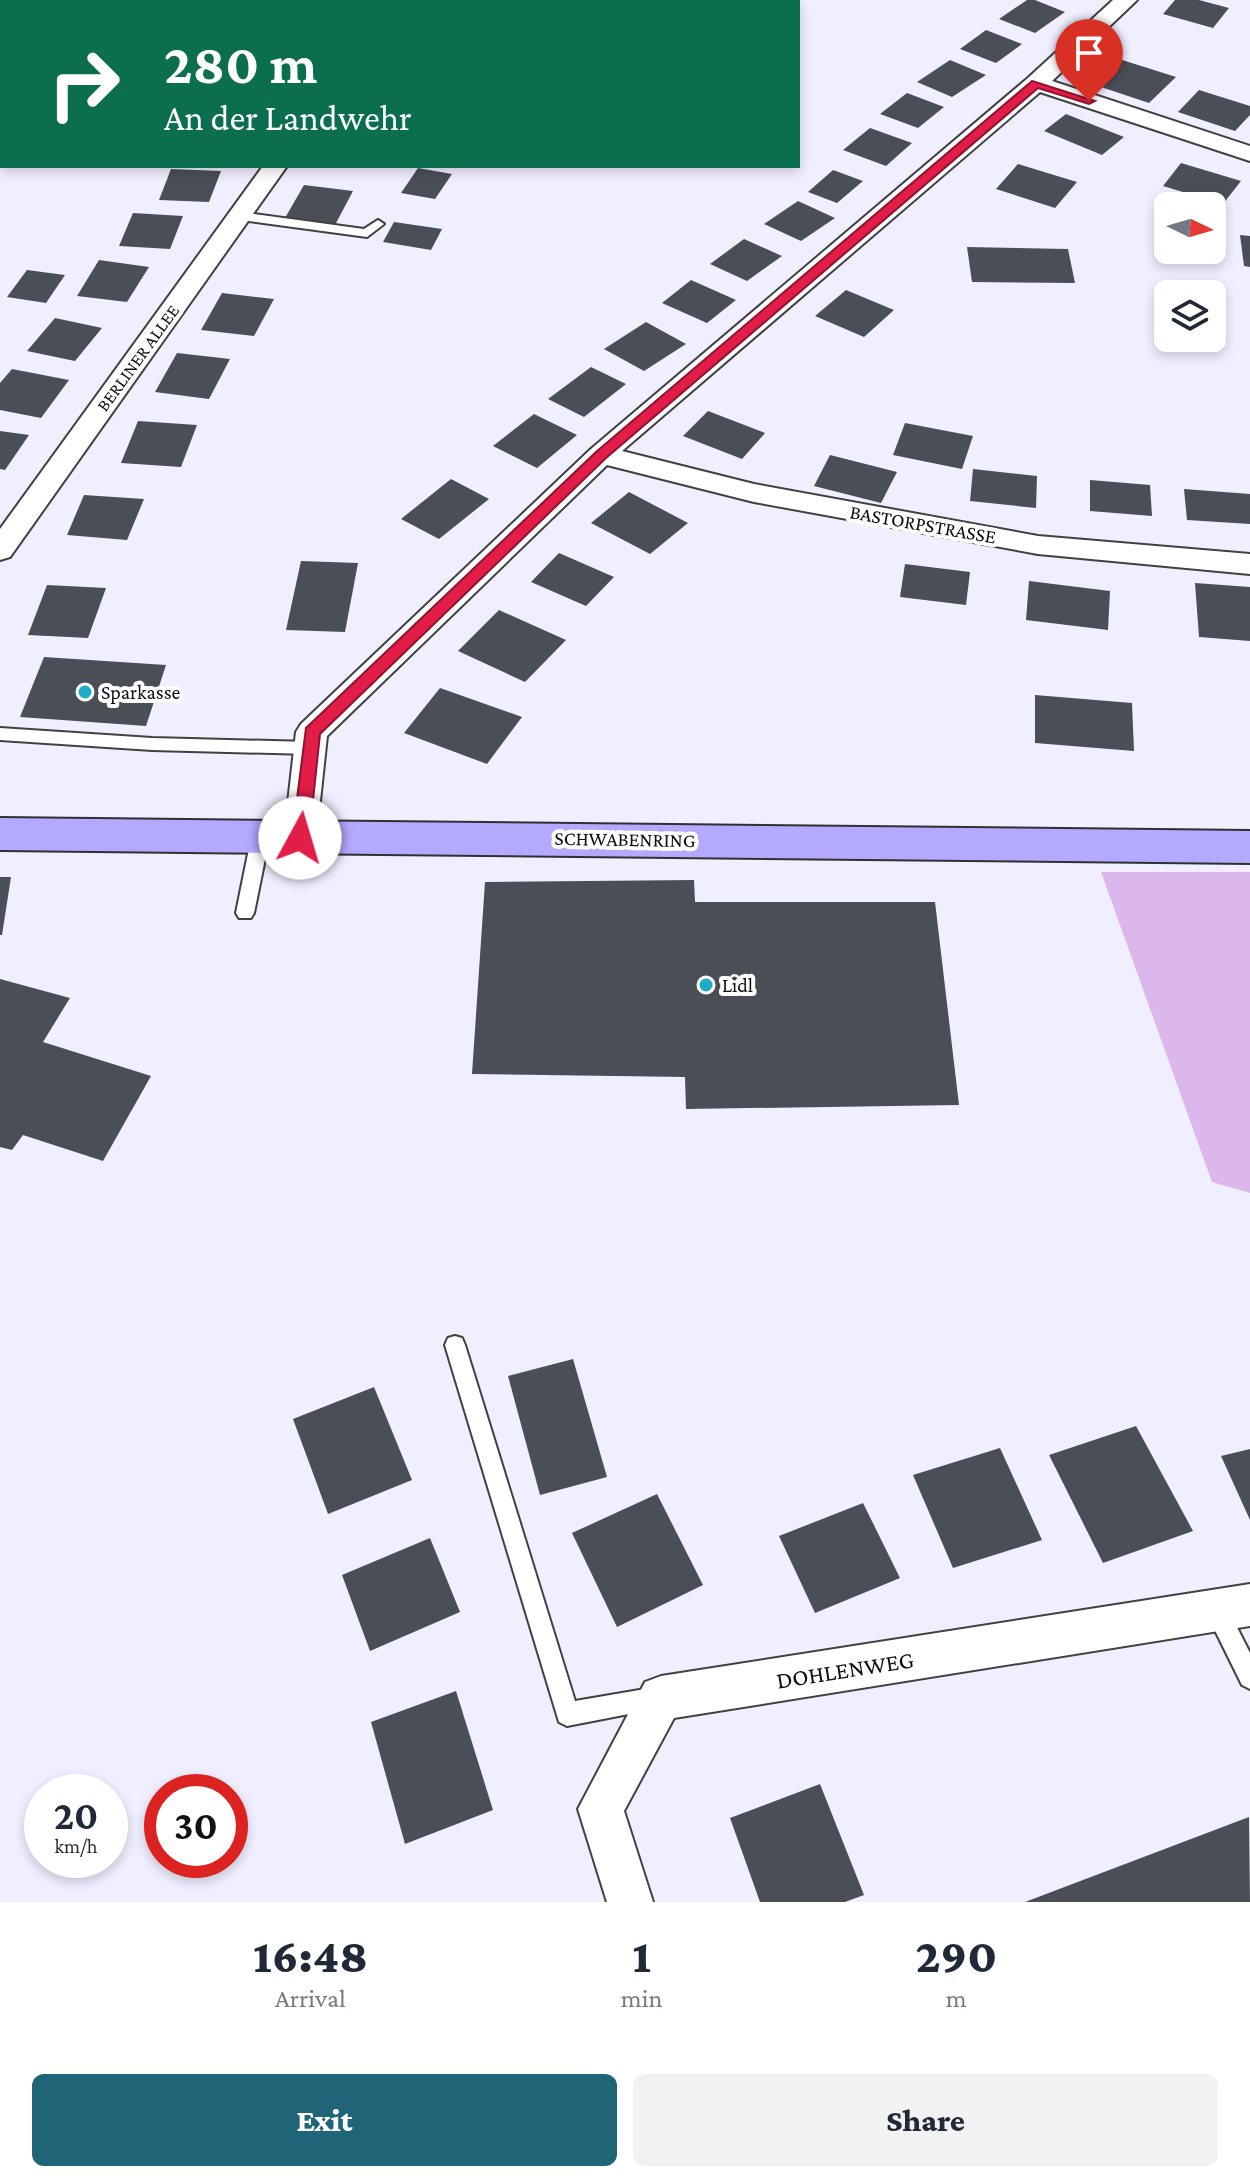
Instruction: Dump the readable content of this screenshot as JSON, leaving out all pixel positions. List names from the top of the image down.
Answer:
{
  "streets": {
    "street": [
      "BERLINER ALLEE",
      "BASTORPSTRASSE",
      "SCHWABENRING",
      "DOHLENWEG"
    ]
  },
  "places": ["Sparkasse", "Lidl"],
  "north": "right",
  "page": {
    "turn": ["280 m", "An der Landwehr"],
    "speed": "20 km/h",
    "limit": "30",
    "eta": [
      "16:48",
      "Arrival",
      "1",
      "min",
      "290",
      "m"
    ],
    "buttons": ["Exit", "Share"]
  }
}
